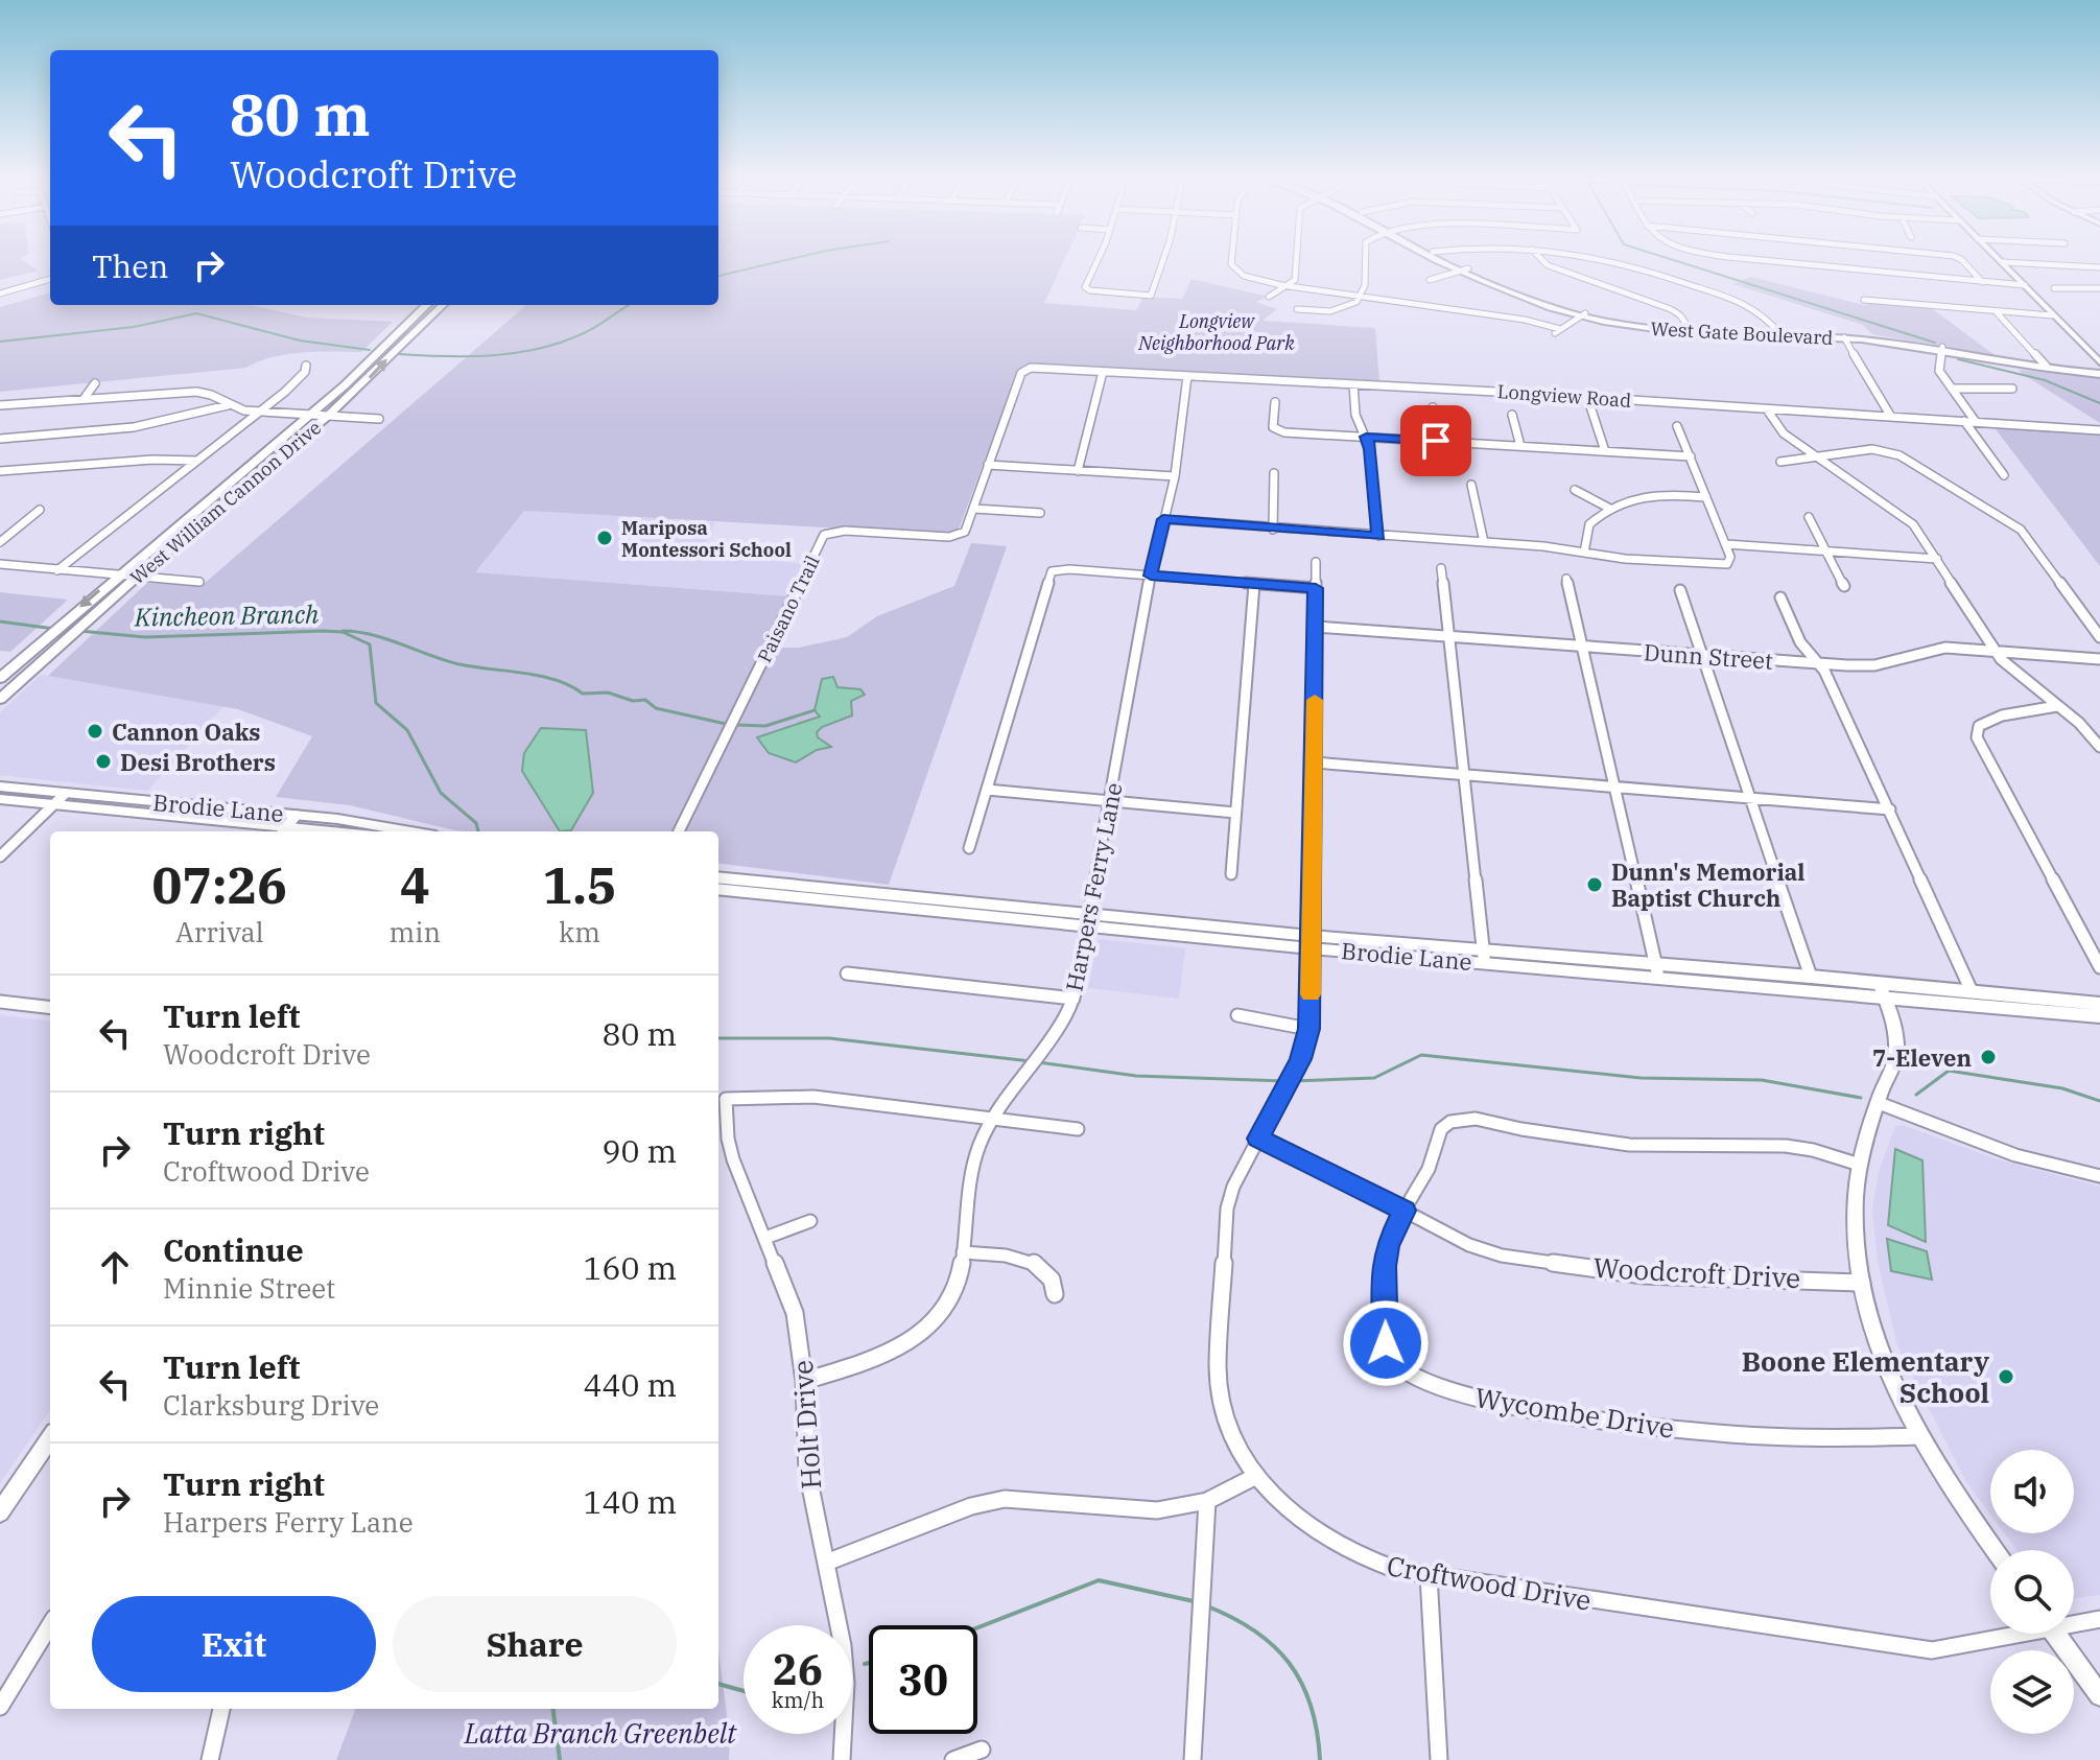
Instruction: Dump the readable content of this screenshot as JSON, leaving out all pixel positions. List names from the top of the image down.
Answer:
{
  "streets": {
    "main road": ["West Gate Boulevard", "West William Cannon Drive", "Brodie Lane"],
    "street": [
      "Longview Road",
      "Paisano Trail",
      "Dunn Street",
      "Harpers Ferry Lane",
      "Woodcroft Drive",
      "Wycombe Drive",
      "Holt Drive",
      "Croftwood Drive"
    ]
  },
  "crossings": [
    ["Longview Road", "Paisano Trail"],
    ["Longview Road", "Harpers Ferry Lane"],
    ["Dunn Street", "Croftwood Drive"],
    ["Brodie Lane", "Harpers Ferry Lane"],
    ["Brodie Lane", "Croftwood Drive"],
    ["Harpers Ferry Lane", "Holt Drive"],
    ["Woodcroft Drive", "Wycombe Drive"],
    ["Woodcroft Drive", "Croftwood Drive"]
  ],
  "water": ["Kincheon Branch"],
  "parks": ["Longview Neighborhood Park", "Latta Branch Greenbelt"],
  "places": [
    "Mariposa Montessori School",
    "Cannon Oaks",
    "Desi Brothers",
    "Dunn's Memorial Baptist Church",
    "7-Eleven",
    "Boone Elementary School"
  ],
  "page": {
    "turn": ["80 m", "Woodcroft Drive"],
    "then": "Then",
    "eta": [
      "07:26",
      "Arrival",
      "4",
      "min",
      "1.5",
      "km"
    ],
    "list": [
      {
        "name": "Turn left",
        "note": "Woodcroft Drive",
        "value": "80 m"
      },
      {
        "name": "Turn right",
        "note": "Croftwood Drive",
        "value": "90 m"
      },
      {
        "name": "Continue",
        "note": "Minnie Street",
        "value": "160 m"
      },
      {
        "name": "Turn left",
        "note": "Clarksburg Drive",
        "value": "440 m"
      },
      {
        "name": "Turn right",
        "note": "Harpers Ferry Lane",
        "value": "140 m"
      }
    ],
    "buttons": ["Exit", "Share"],
    "speed": "26 km/h",
    "limit": "30"
  }
}
